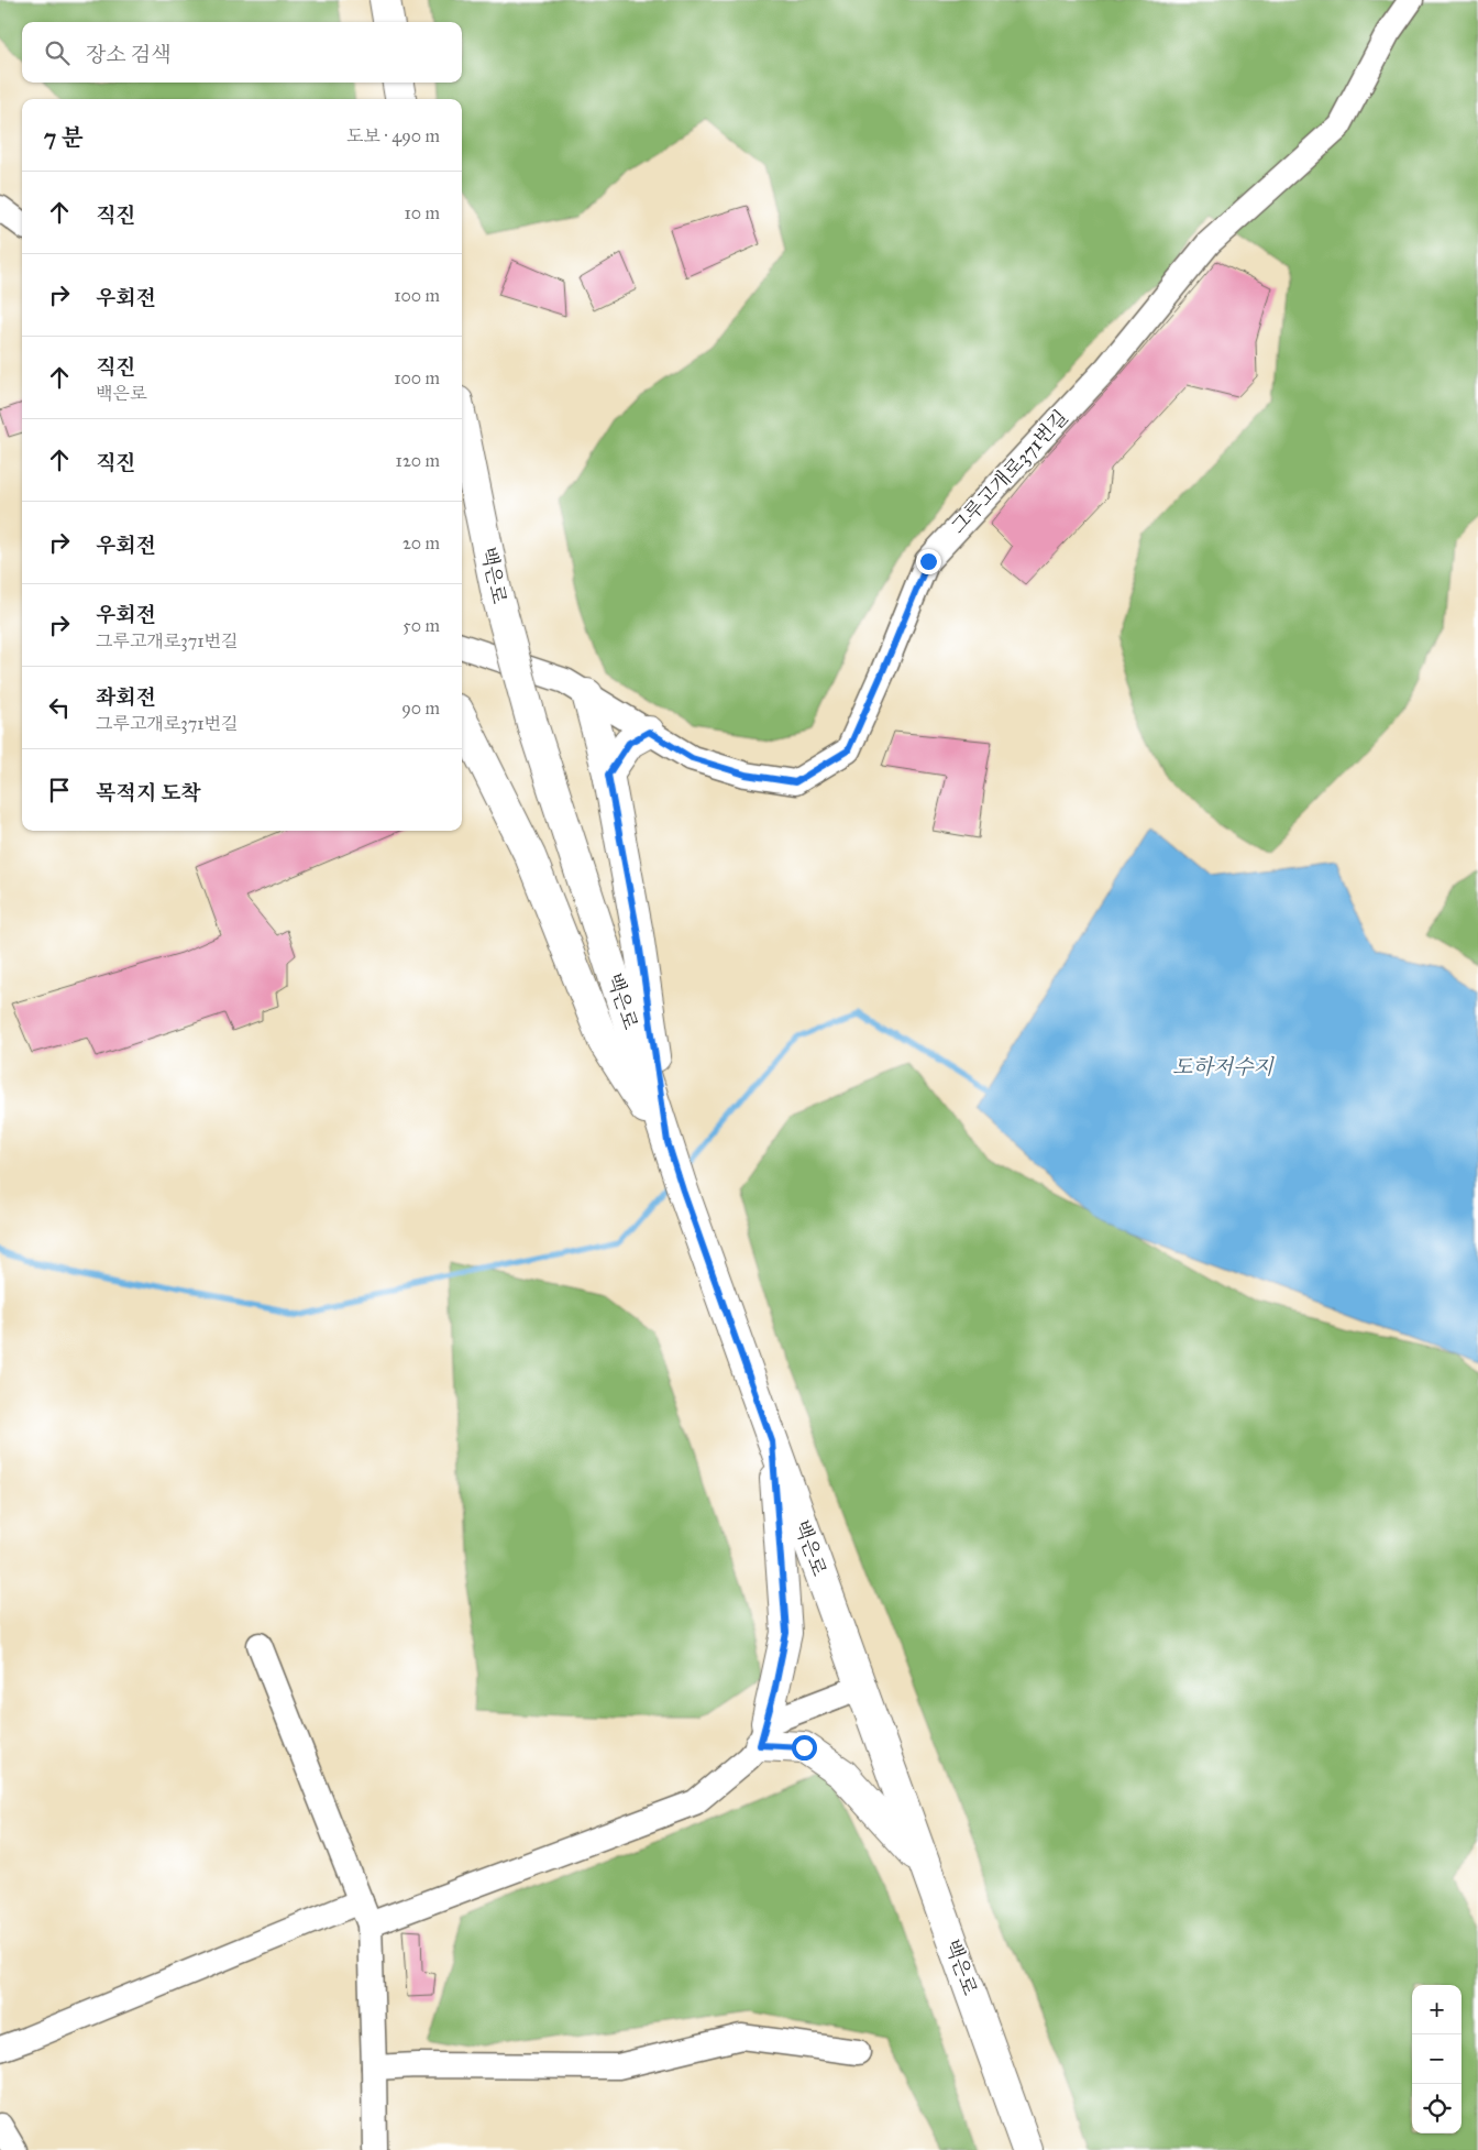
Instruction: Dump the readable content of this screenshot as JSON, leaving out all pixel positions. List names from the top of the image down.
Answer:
{
  "streets": {
    "main road": ["백은로"],
    "street": ["그루고개로371번길"]
  },
  "crossings": [
    ["그루고개로371번길", "백은로"]
  ],
  "water": ["도하저수지"],
  "page": {
    "search": "장소 검색",
    "heading": ["7 분", "도보 · 490 m"],
    "list": [
      ["직진", "10 m"],
      ["우회전", "100 m"],
      ["직진", "백은로", "100 m"],
      ["직진", "120 m"],
      ["우회전", "20 m"],
      ["우회전", "그루고개로371번길", "50 m"],
      ["좌회전", "그루고개로371번길", "90 m"],
      "목적지 도착"
    ],
    "map_buttons": ["+", "−"]
  }
}
